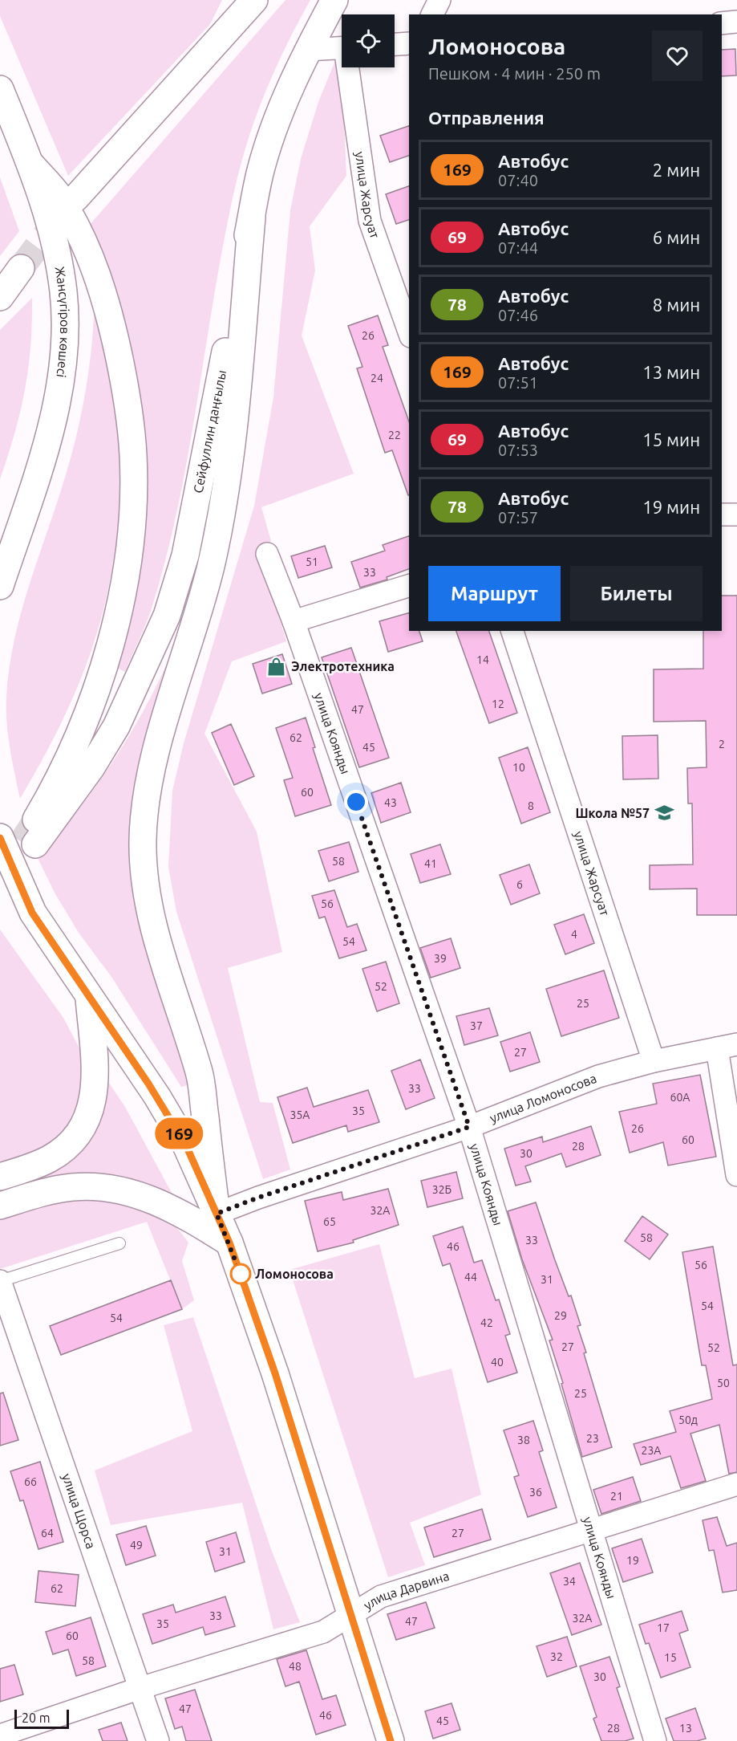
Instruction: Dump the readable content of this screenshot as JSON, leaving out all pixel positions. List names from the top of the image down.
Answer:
{
  "streets": {
    "main road": ["Жансүгіров көшесі", "Сейфуллин даңғылы"],
    "street": [
      "улица Жарсуат",
      "улица Коянды",
      "улица Ломоносова",
      "улица Щорса",
      "улица Дарвина"
    ]
  },
  "crossings": [
    ["улица Жарсуат", "улица Ломоносова"],
    ["Жансүгіров көшесі", "Сейфуллин даңғылы"],
    ["улица Коянды", "улица Ломоносова"],
    ["улица Коянды", "улица Дарвина"],
    ["улица Щорса", "улица Дарвина"]
  ],
  "places": {
    "shop": ["Электротехника"],
    "school or university": ["Школа №57"],
    "other": ["Ломоносова"]
  },
  "lines": ["bus line 169"],
  "house_numbers": [
    "26",
    "24",
    "22",
    "51",
    "33",
    "14",
    "12",
    "47",
    "62",
    "2",
    "45",
    "10",
    "60",
    "43",
    "8",
    "58",
    "41",
    "6",
    "56",
    "4",
    "54",
    "39",
    "52",
    "25",
    "37",
    "27",
    "33",
    "60А",
    "35",
    "35А",
    "26",
    "60",
    "28",
    "30",
    "32Б",
    "32А",
    "65",
    "58",
    "33",
    "46",
    "56",
    "44",
    "31",
    "54",
    "29",
    "54",
    "42",
    "27",
    "52",
    "40",
    "50",
    "25",
    "50д",
    "23",
    "38",
    "23А",
    "66",
    "36",
    "21",
    "64",
    "27",
    "49",
    "31",
    "19",
    "34",
    "62",
    "33",
    "32А",
    "47",
    "35",
    "17",
    "60",
    "32",
    "15",
    "58",
    "48",
    "30",
    "47",
    "46",
    "45",
    "28",
    "13"
  ],
  "scale_bar": "20 m",
  "page": {
    "on_map": "169",
    "heading": [
      ["Ломоносова", "Пешком · 4 мин · 250 m"],
      "Отправления"
    ],
    "list": [
      {
        "mark": "169",
        "name": "Автобус",
        "note": "07:40",
        "value": "2 мин"
      },
      {
        "mark": "69",
        "name": "Автобус",
        "note": "07:44",
        "value": "6 мин"
      },
      {
        "mark": "78",
        "name": "Автобус",
        "note": "07:46",
        "value": "8 мин"
      },
      {
        "mark": "169",
        "name": "Автобус",
        "note": "07:51",
        "value": "13 мин"
      },
      {
        "mark": "69",
        "name": "Автобус",
        "note": "07:53",
        "value": "15 мин"
      },
      {
        "mark": "78",
        "name": "Автобус",
        "note": "07:57",
        "value": "19 мин"
      }
    ],
    "buttons": ["Маршрут", "Билеты"],
    "scale": "20 m"
  }
}
